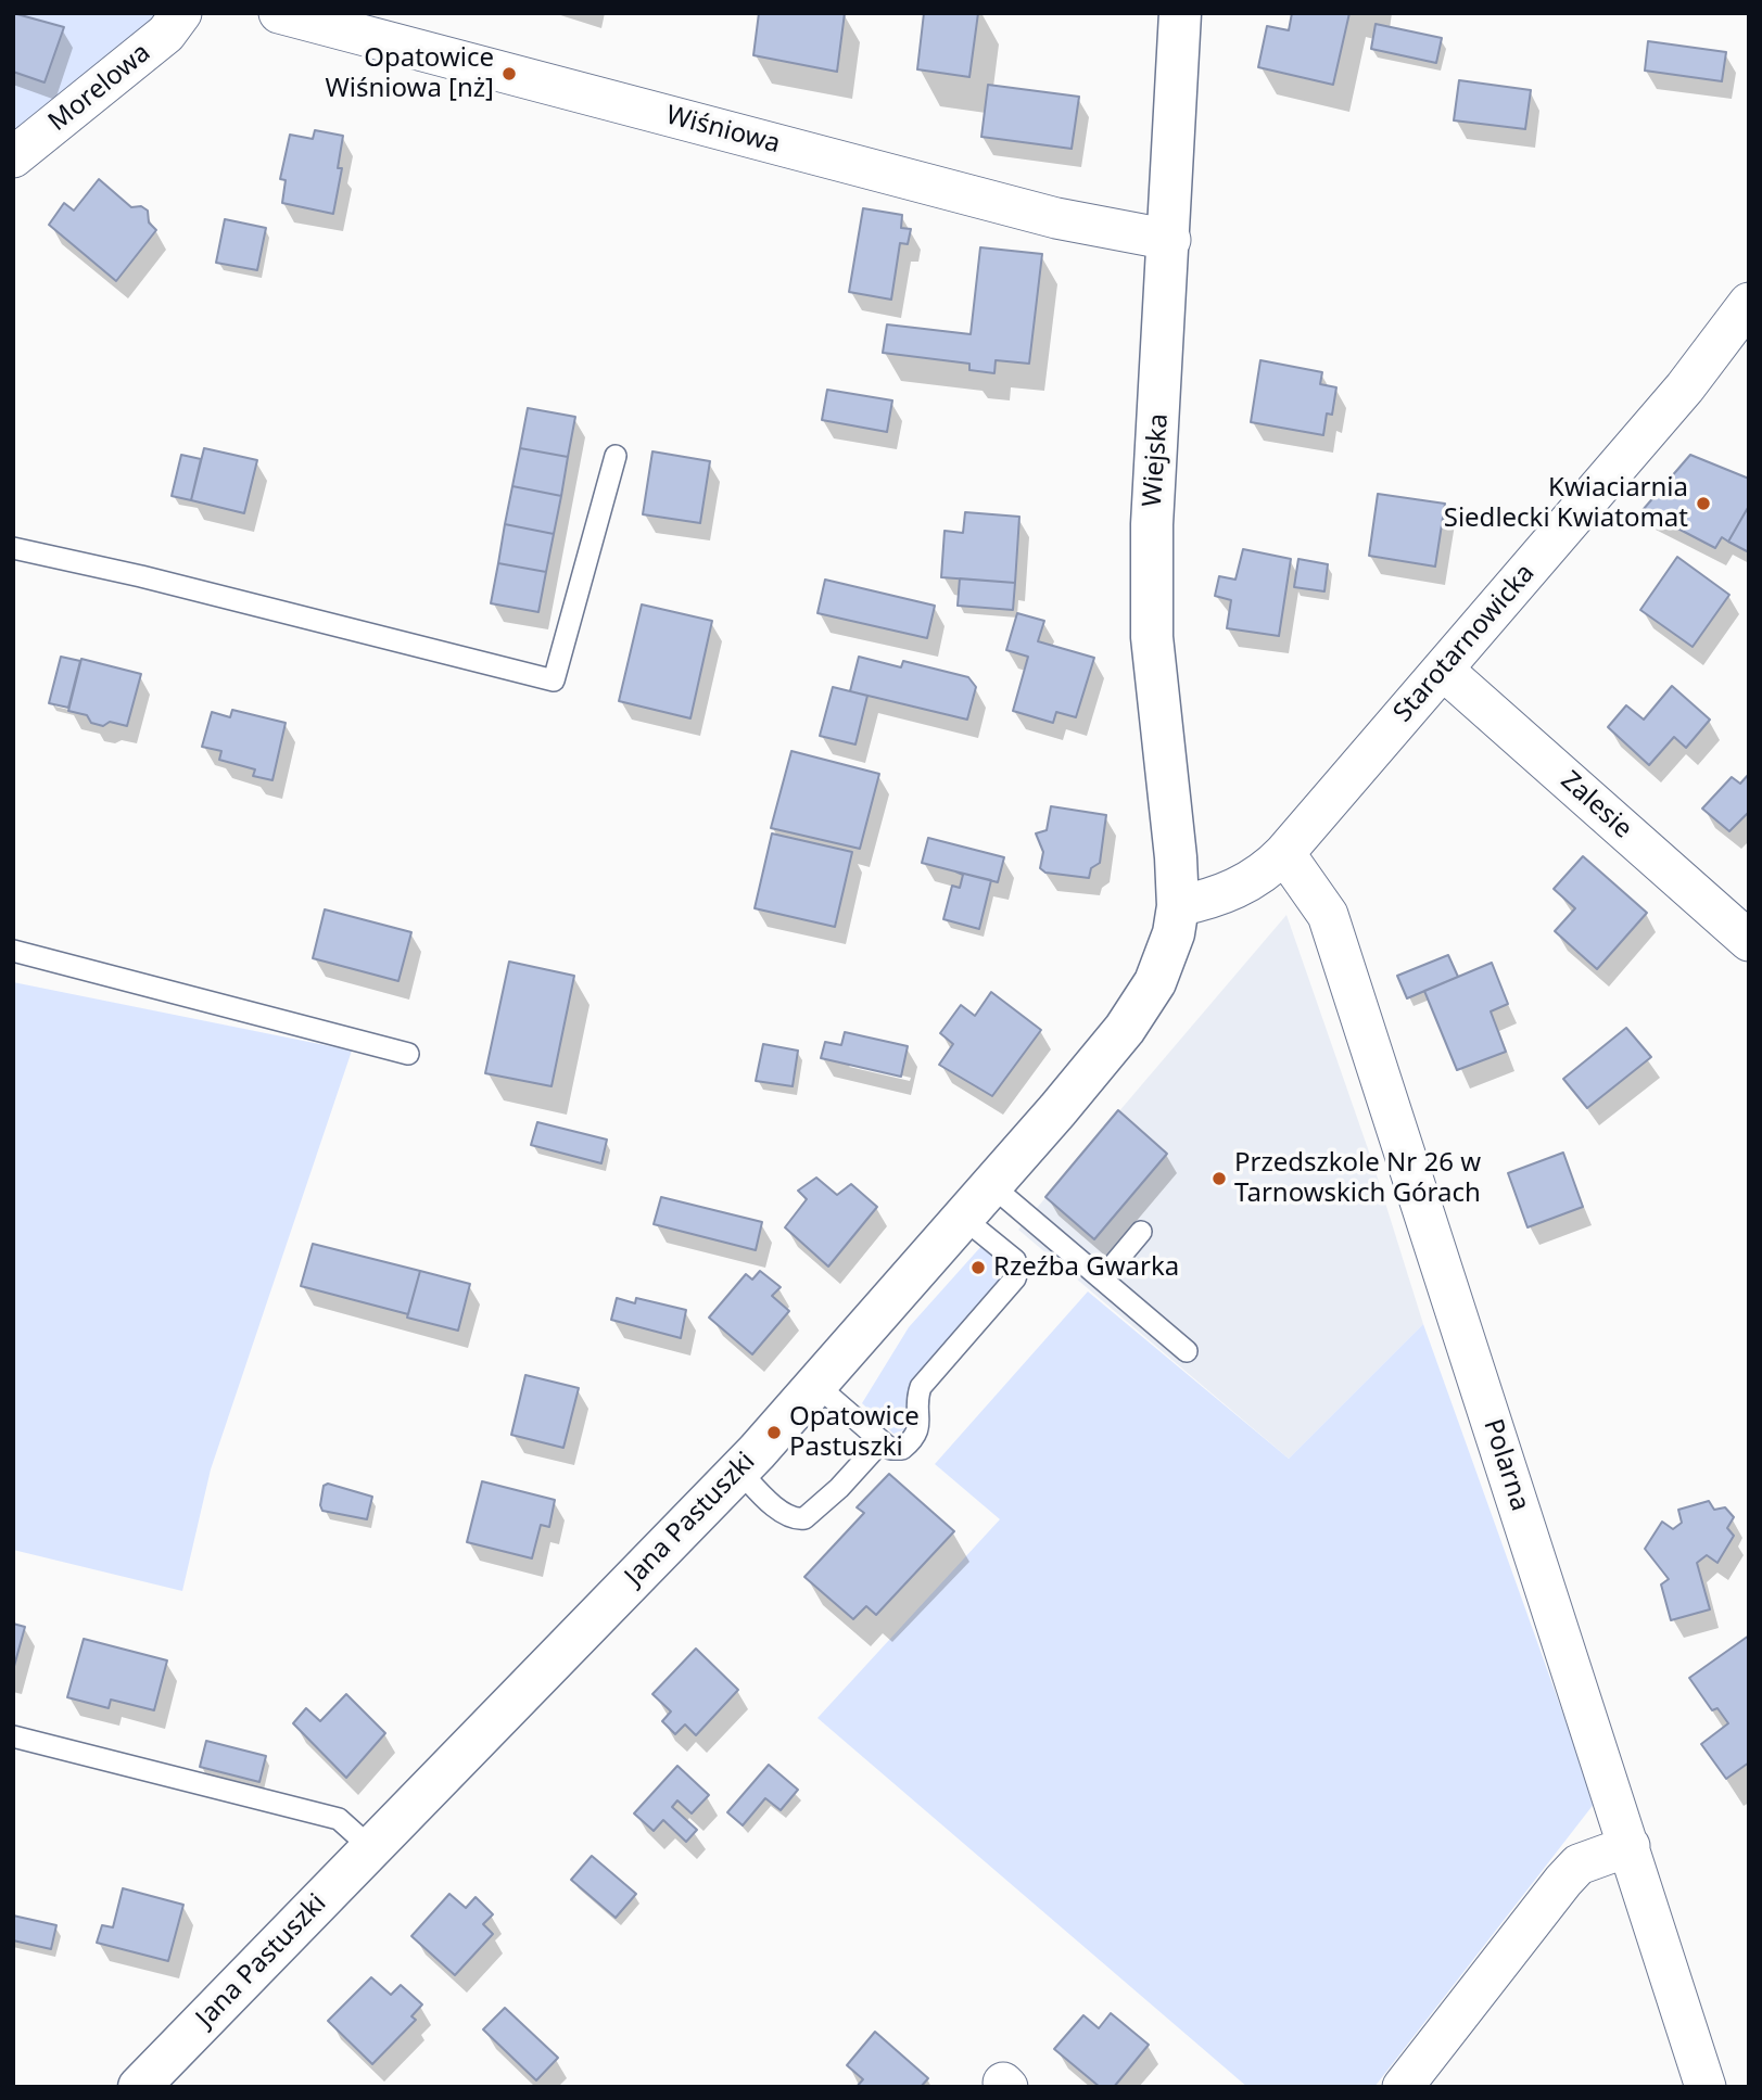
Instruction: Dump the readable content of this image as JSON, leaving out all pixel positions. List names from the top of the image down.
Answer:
{
  "streets": {
    "street": [
      "Morelowa",
      "Wiśniowa",
      "Wiejska",
      "Starotarnowicka",
      "Zalesie",
      "Polarna",
      "Jana Pastuszki"
    ]
  },
  "crossings": [
    ["Wiśniowa", "Wiejska"],
    ["Wiejska", "Starotarnowicka"],
    ["Wiejska", "Jana Pastuszki"],
    ["Starotarnowicka", "Zalesie"],
    ["Starotarnowicka", "Polarna"],
    ["Starotarnowicka", "Jana Pastuszki"]
  ],
  "places": [
    "Opatowice Wiśniowa [nż]",
    "Kwiaciarnia Siedlecki Kwiatomat",
    "Przedszkole Nr 26 w Tarnowskich Górach",
    "Rzeźba Gwarka",
    "Opatowice Pastuszki"
  ]
}
